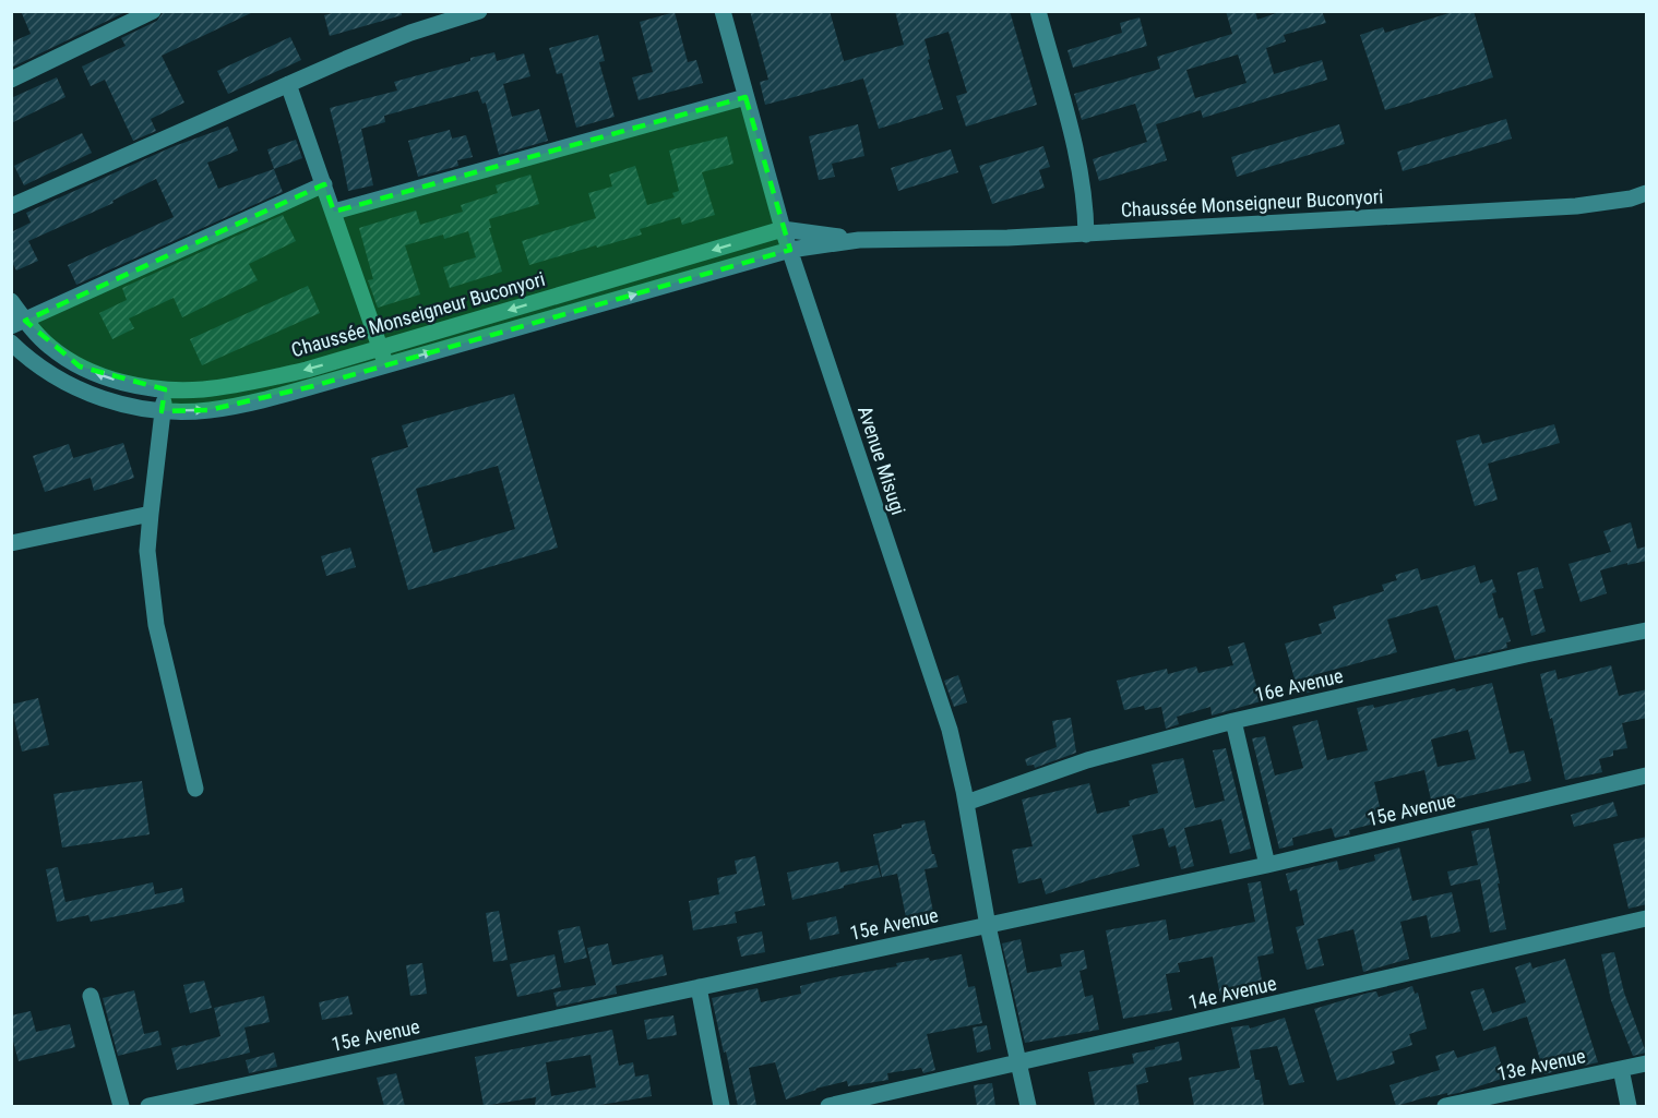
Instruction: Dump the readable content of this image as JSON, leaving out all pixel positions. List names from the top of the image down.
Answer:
{
  "streets": {
    "street": [
      "Chaussée Monseigneur Buconyori",
      "Avenue Misugi",
      "16e Avenue",
      "15e Avenue",
      "14e Avenue",
      "13e Avenue"
    ]
  },
  "crossings": [
    ["Chaussée Monseigneur Buconyori", "Avenue Misugi"],
    ["Avenue Misugi", "16e Avenue"],
    ["Avenue Misugi", "15e Avenue"],
    ["Avenue Misugi", "14e Avenue"]
  ]
}
